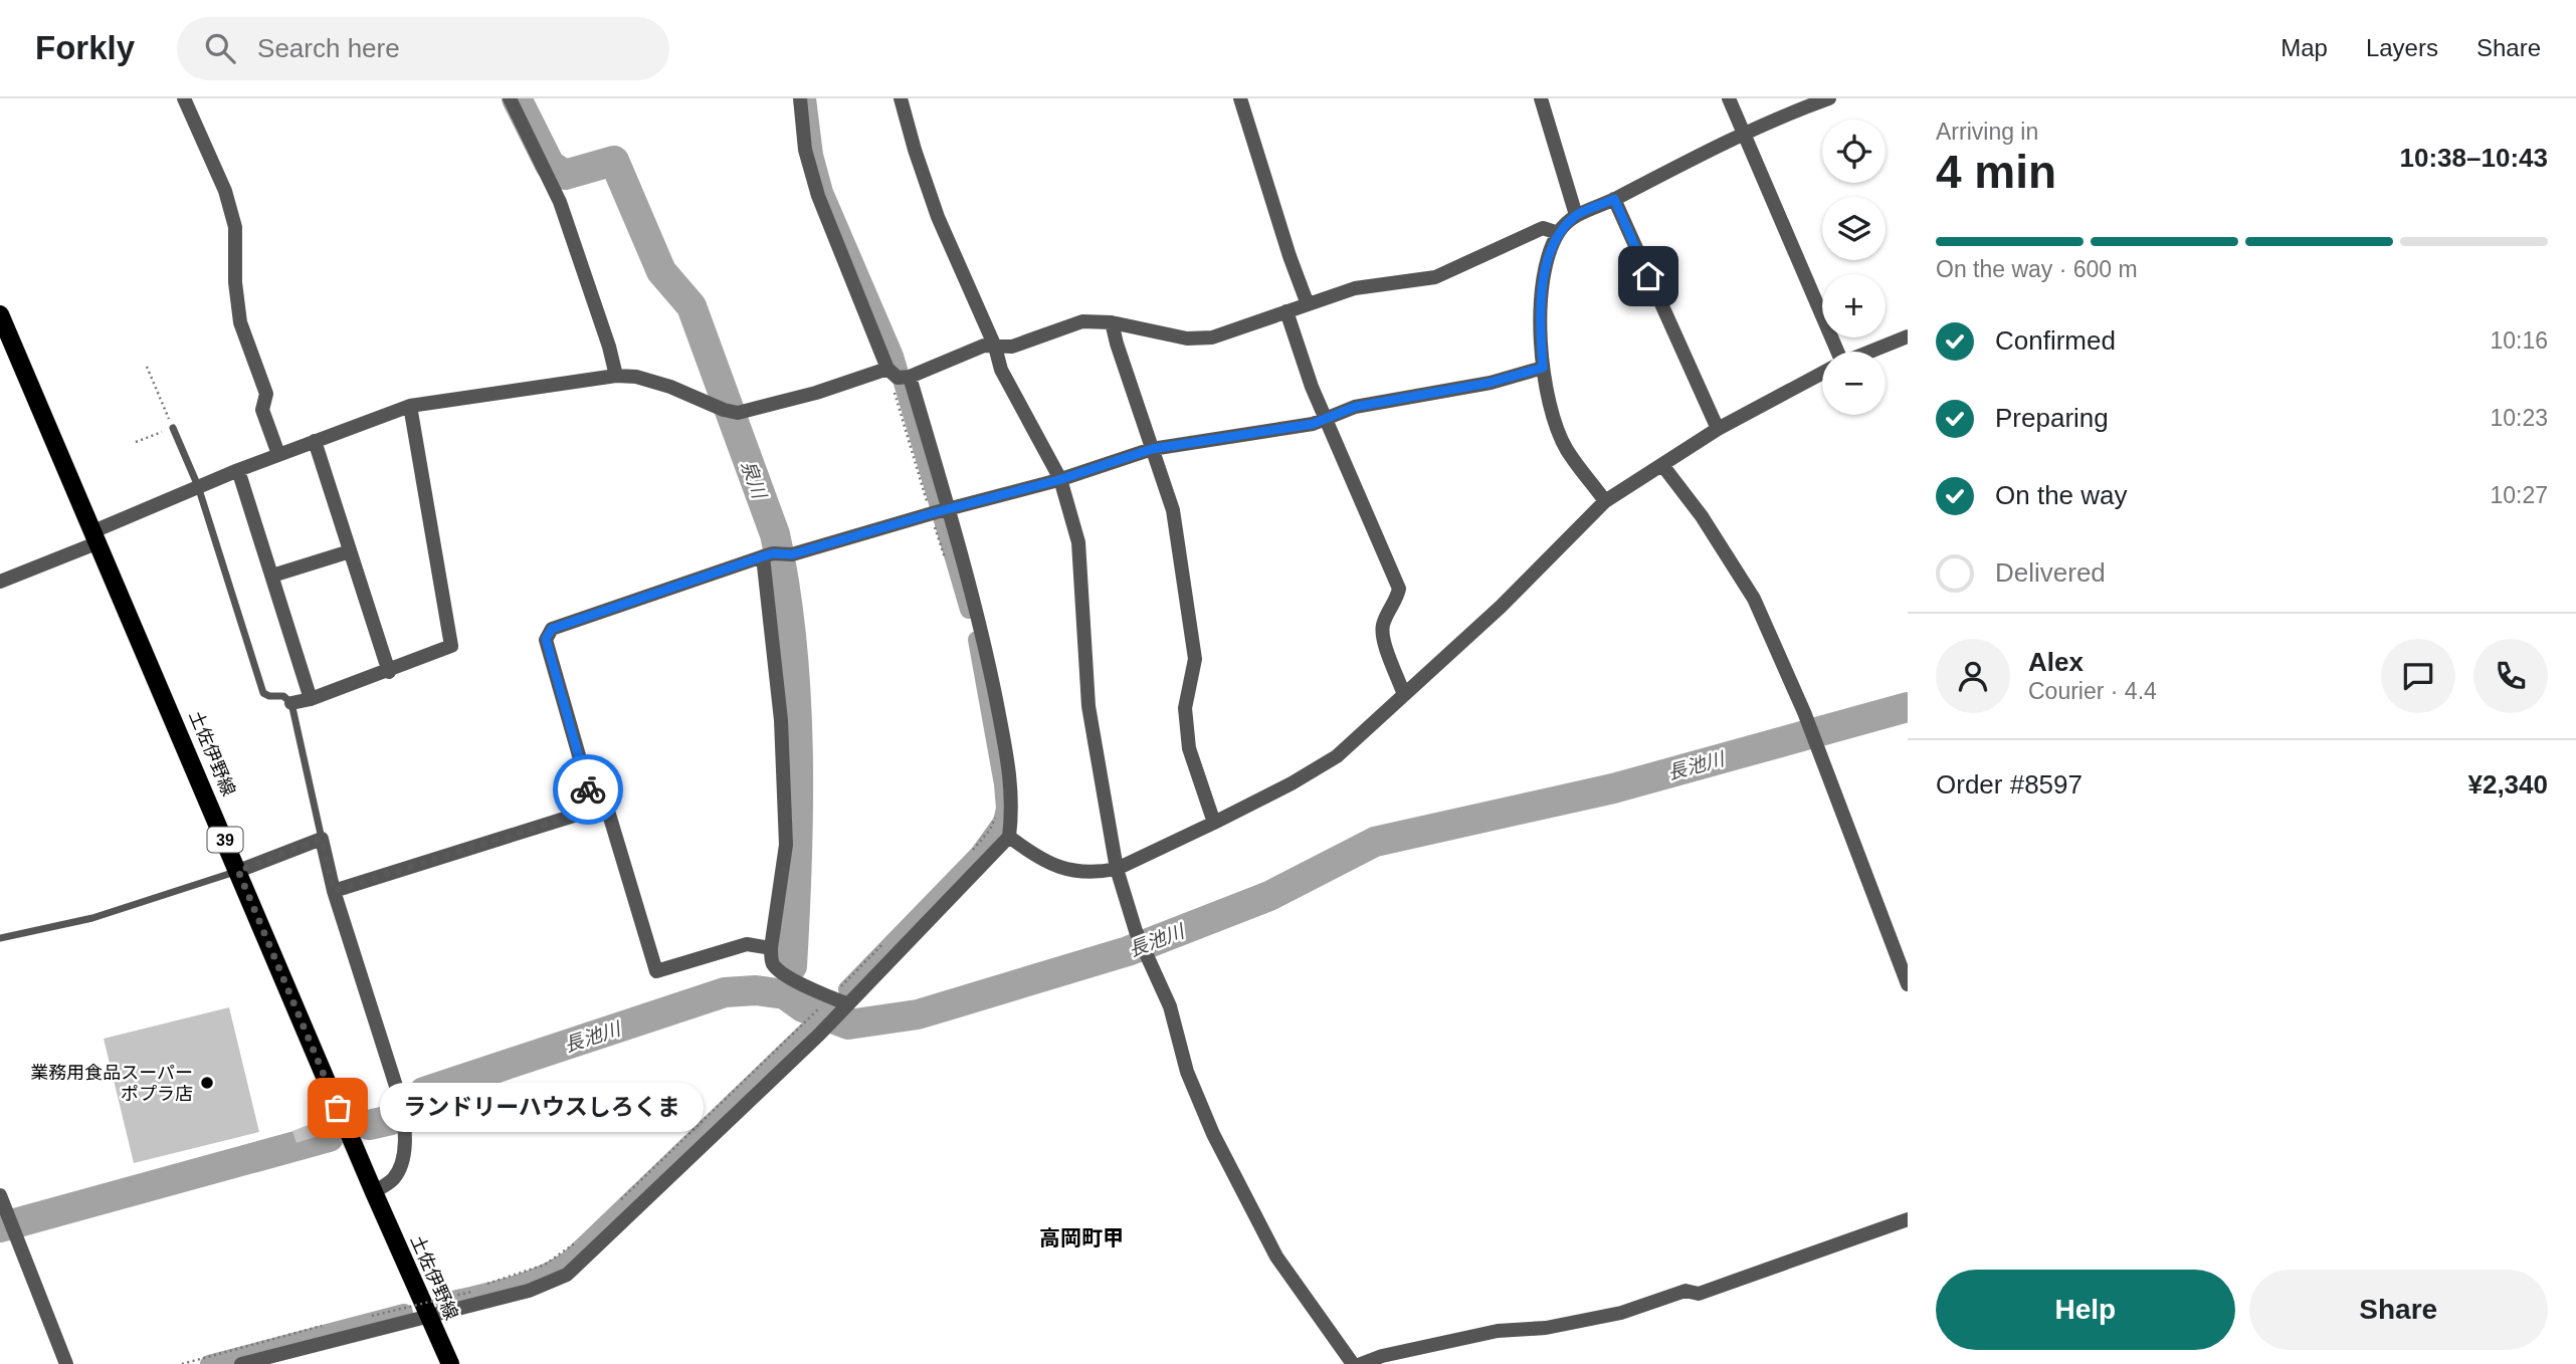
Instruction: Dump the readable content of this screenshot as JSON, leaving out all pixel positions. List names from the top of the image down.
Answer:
{
  "streets": {
    "main road": ["土佐伊野線", "39"]
  },
  "districts": ["高岡町甲"],
  "water": ["泉川", "長池川"],
  "places": ["業務用食品スーパー ポプラ店", "ランドリーハウスしろくま"],
  "page": {
    "header": "Forkly",
    "search": "Search here",
    "nav": ["Map", "Layers", "Share"],
    "heading": ["4 min", "Arriving in", "10:38–10:43"],
    "panel": [
      "Alex",
      "Courier · 4.4",
      "Order #8597",
      "¥2,340"
    ],
    "map_buttons": ["+", "−"],
    "bar": "On the way · 600 m",
    "list": [
      ["Confirmed", "10:16"],
      ["Preparing", "10:23"],
      ["On the way", "10:27"],
      "Delivered"
    ],
    "bubble": "ランドリーハウスしろくま",
    "buttons": ["Help", "Share"]
  }
}
